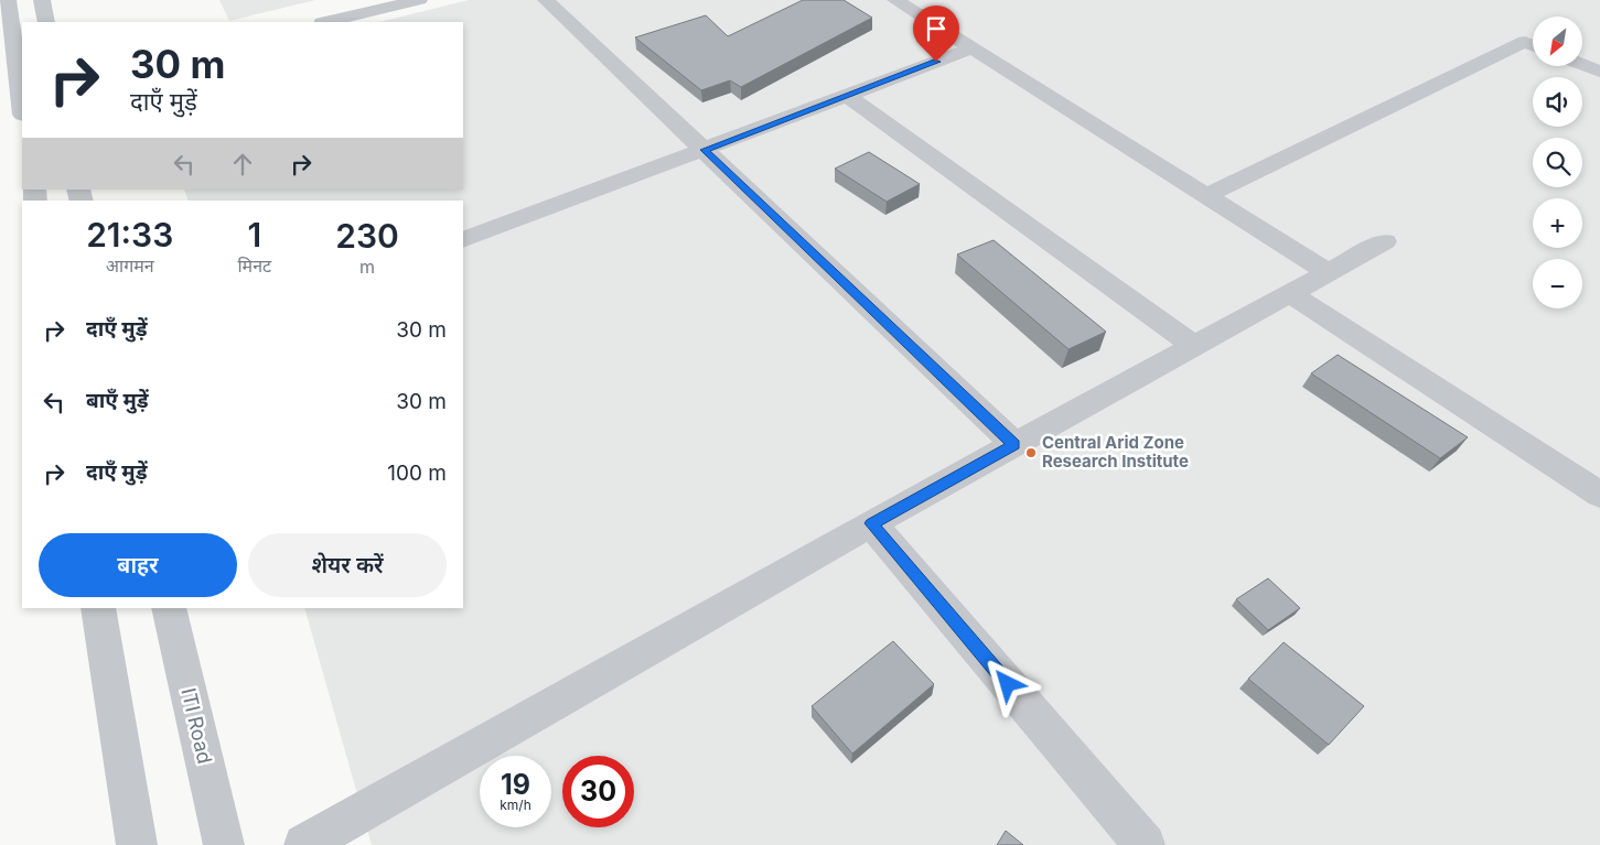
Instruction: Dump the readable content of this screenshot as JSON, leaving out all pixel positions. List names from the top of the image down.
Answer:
{
  "streets": {
    "street": ["ITI Road"]
  },
  "places": ["Central Arid Zone Research Institute"],
  "north": "bottom left",
  "page": {
    "map_buttons": ["+", "−"],
    "turn": ["30 m", "दाएँ मुड़ें"],
    "eta": [
      "21:33",
      "आगमन",
      "1",
      "मिनट",
      "230",
      "m"
    ],
    "list": [
      {
        "name": "दाएँ मुड़ें",
        "value": "30 m"
      },
      {
        "name": "बाएँ मुड़ें",
        "value": "30 m"
      },
      {
        "name": "दाएँ मुड़ें",
        "value": "100 m"
      }
    ],
    "buttons": ["बाहर", "शेयर करें"],
    "speed": "19 km/h",
    "limit": "30"
  }
}
